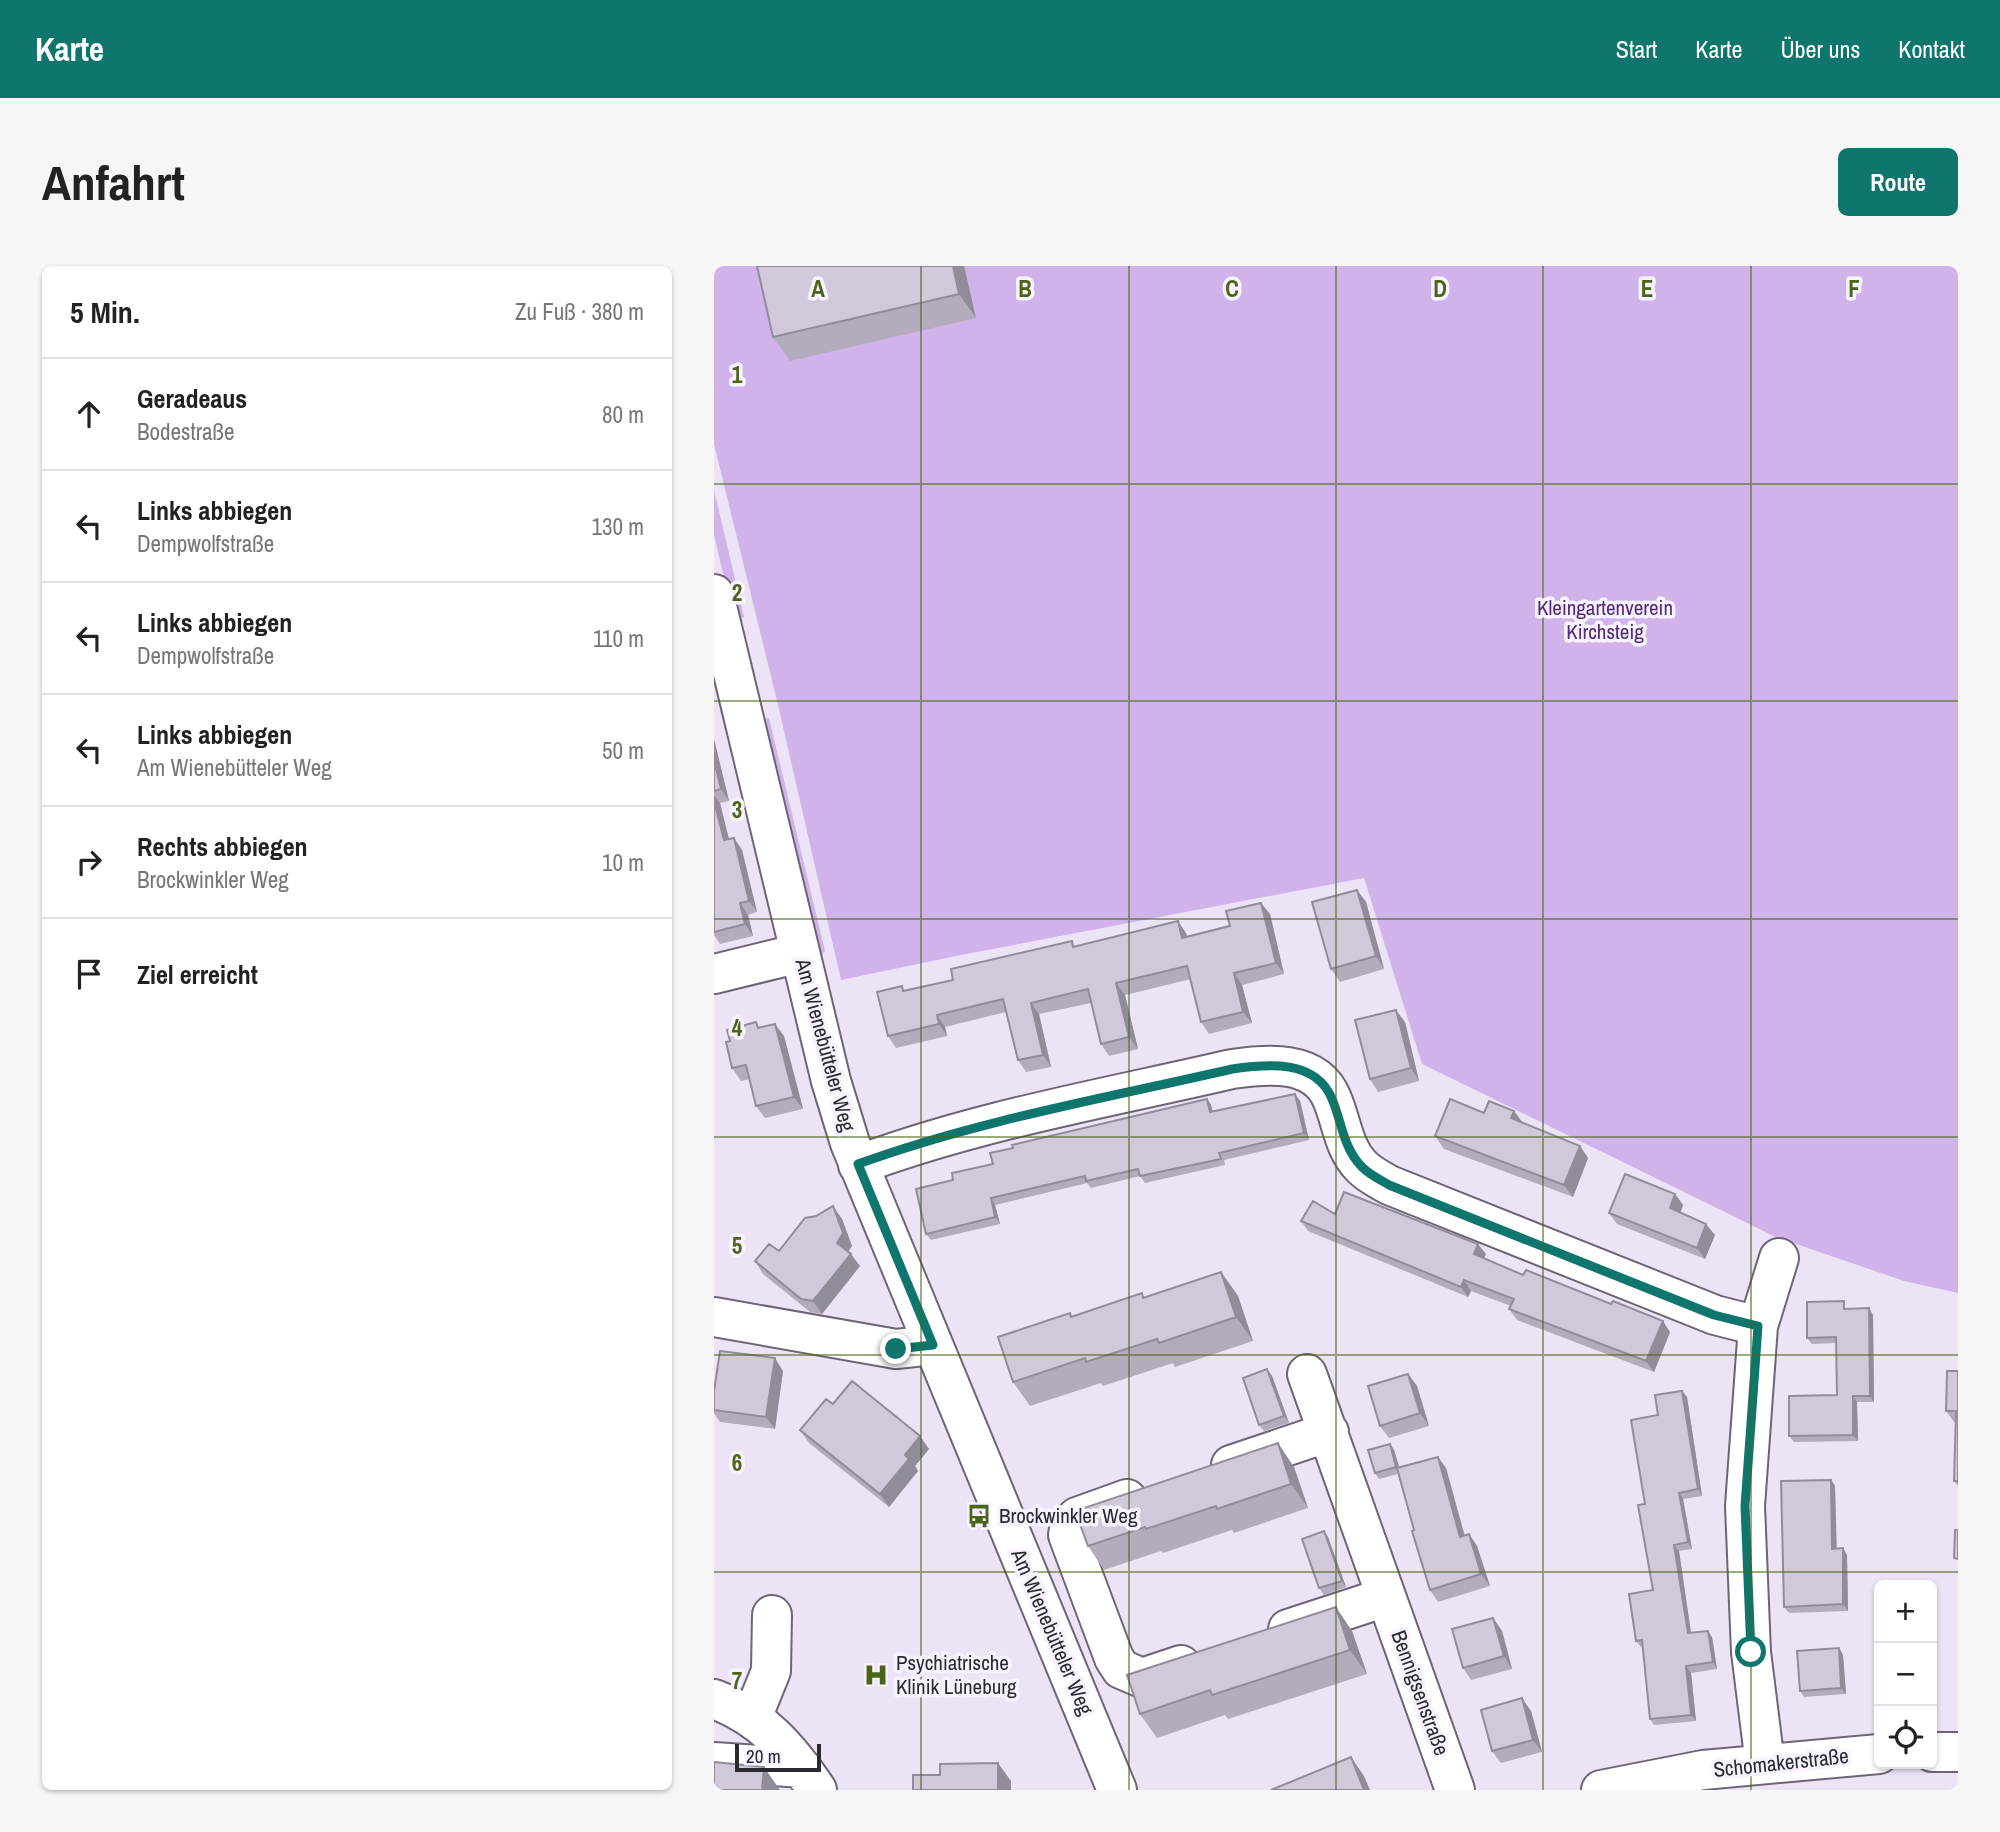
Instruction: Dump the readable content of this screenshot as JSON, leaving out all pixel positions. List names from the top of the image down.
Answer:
{
  "streets": {
    "street": ["Am Wienebütteler Weg", "Bennigsenstraße", "Schomakerstraße"]
  },
  "parks": ["Kleingartenverein Kirchsteig"],
  "places": {
    "bus stop": ["Brockwinkler Weg"],
    "hospital": ["Psychiatrische Klinik Lüneburg"]
  },
  "scale_bar": "20 m",
  "page": {
    "header": "Karte",
    "nav": [
      "Start",
      "Karte",
      "Über uns",
      "Kontakt"
    ],
    "buttons": "Route",
    "title": "Anfahrt",
    "heading": ["5 Min.", "Zu Fuß · 380 m"],
    "list": [
      ["Geradeaus", "Bodestraße", "80 m"],
      ["Links abbiegen", "Dempwolfstraße", "130 m"],
      ["Links abbiegen", "Dempwolfstraße", "110 m"],
      ["Links abbiegen", "Am Wienebütteler Weg", "50 m"],
      ["Rechts abbiegen", "Brockwinkler Weg", "10 m"],
      "Ziel erreicht"
    ],
    "map_buttons": ["+", "−"],
    "scale": "20 m"
  },
  "grid": {
    "columns": [
      "A",
      "B",
      "C",
      "D",
      "E",
      "F"
    ],
    "rows": [
      "1",
      "2",
      "3",
      "4",
      "5",
      "6",
      "7"
    ]
  }
}
